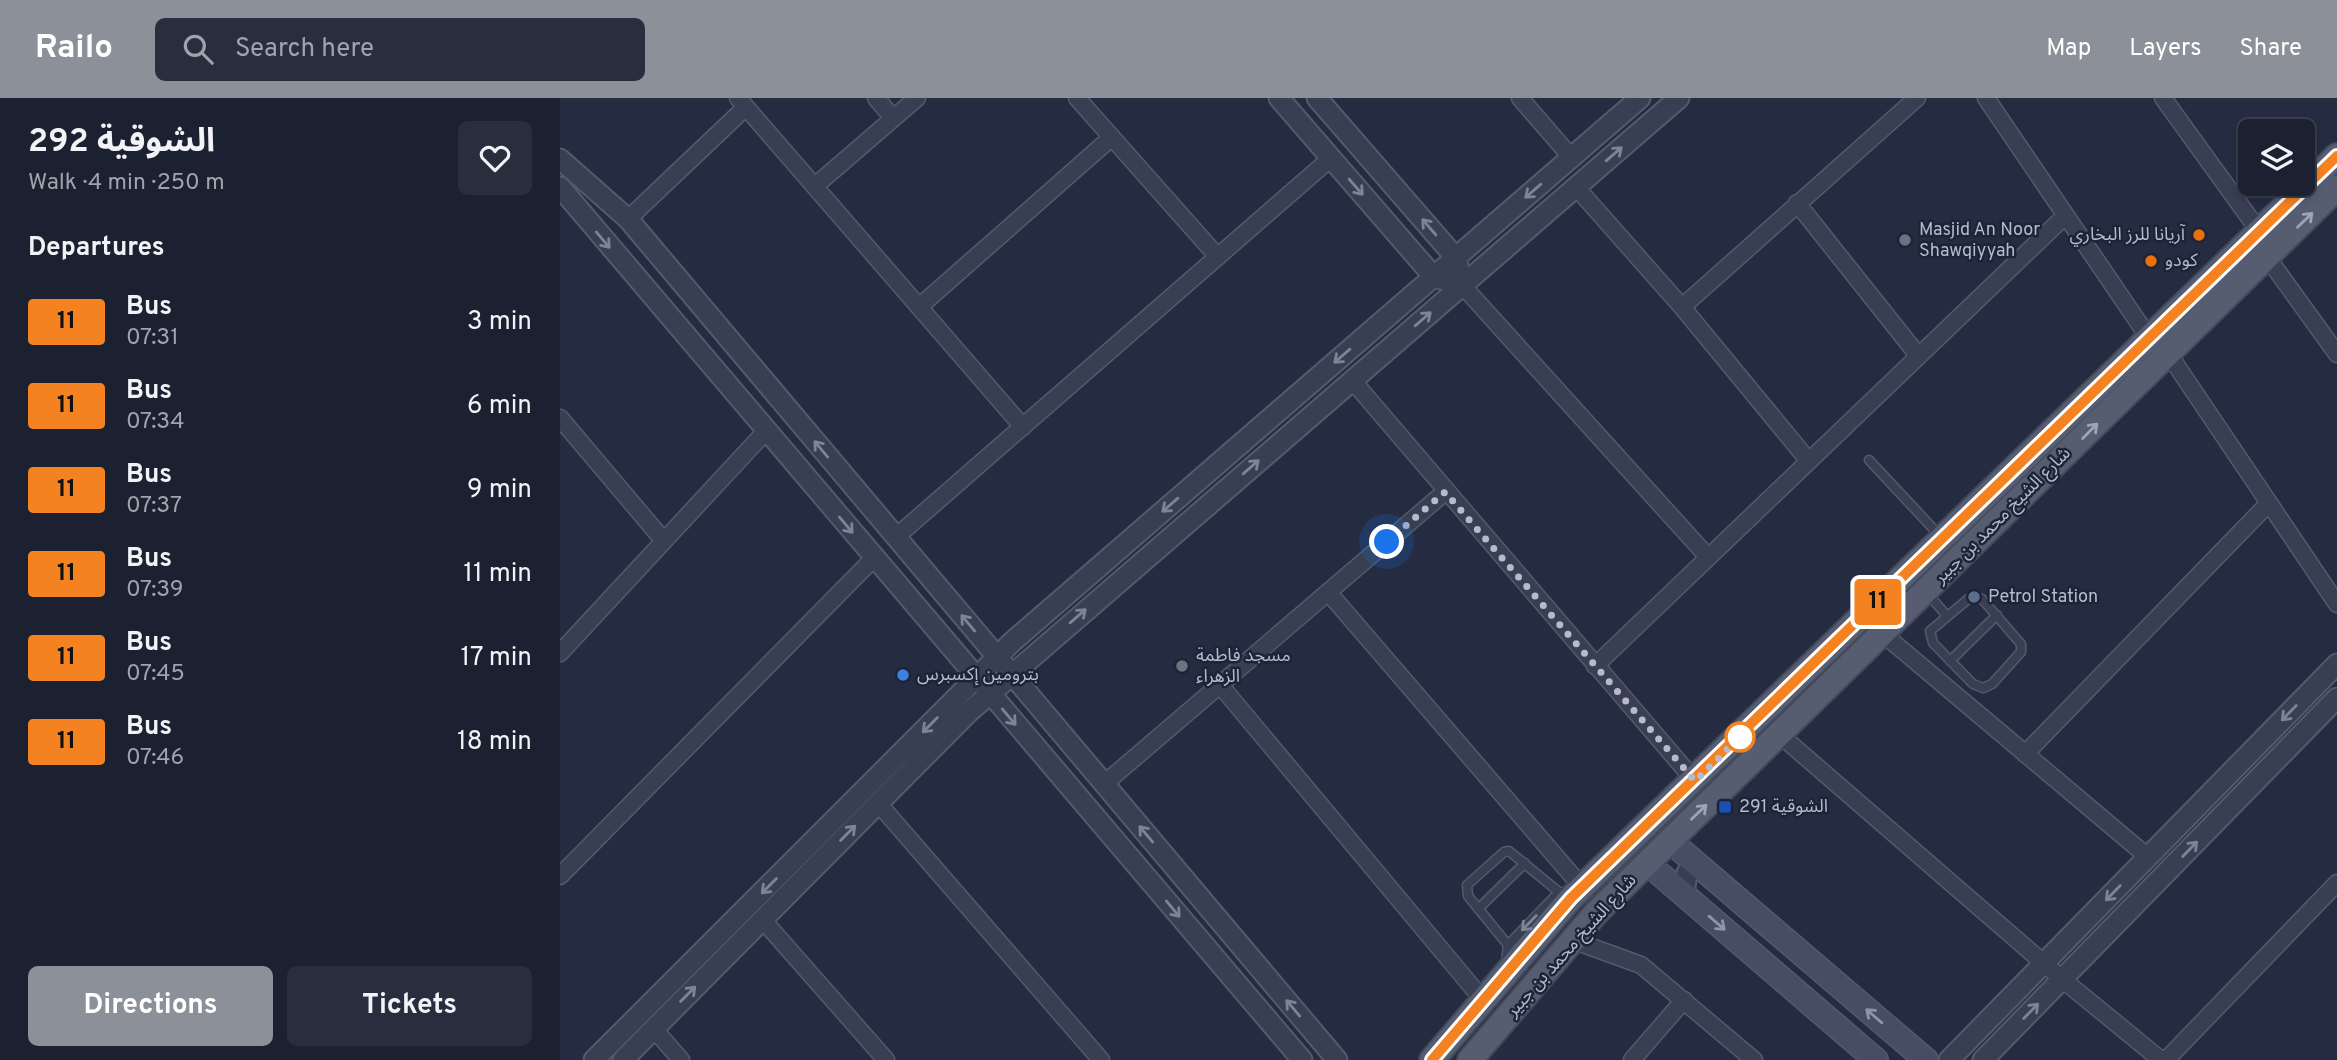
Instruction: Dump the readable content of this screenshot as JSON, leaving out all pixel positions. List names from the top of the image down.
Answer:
{
  "streets": {
    "main road": ["شارع الشيخ محمد بن جبير"]
  },
  "places": {
    "other": [
      "آريانا للرز البخاري",
      "Masjid An Noor Shawqiyyah",
      "كودو",
      "Petrol Station",
      "مسجد فاطمة الزهراء",
      "بترومين إكسبرس"
    ],
    "transit": ["الشوقية 291"]
  },
  "lines": ["bus line 11"],
  "page": {
    "header": "Railo",
    "search": "Search here",
    "nav": ["Map", "Layers", "Share"],
    "heading": [
      ["الشوقية 292", "Walk · 4 min · 250 m"],
      "Departures"
    ],
    "on_map": "11",
    "list": [
      {
        "mark": "11",
        "name": "Bus",
        "note": "07:31",
        "value": "3 min"
      },
      {
        "mark": "11",
        "name": "Bus",
        "note": "07:34",
        "value": "6 min"
      },
      {
        "mark": "11",
        "name": "Bus",
        "note": "07:37",
        "value": "9 min"
      },
      {
        "mark": "11",
        "name": "Bus",
        "note": "07:39",
        "value": "11 min"
      },
      {
        "mark": "11",
        "name": "Bus",
        "note": "07:45",
        "value": "17 min"
      },
      {
        "mark": "11",
        "name": "Bus",
        "note": "07:46",
        "value": "18 min"
      }
    ],
    "buttons": ["Directions", "Tickets"]
  }
}
